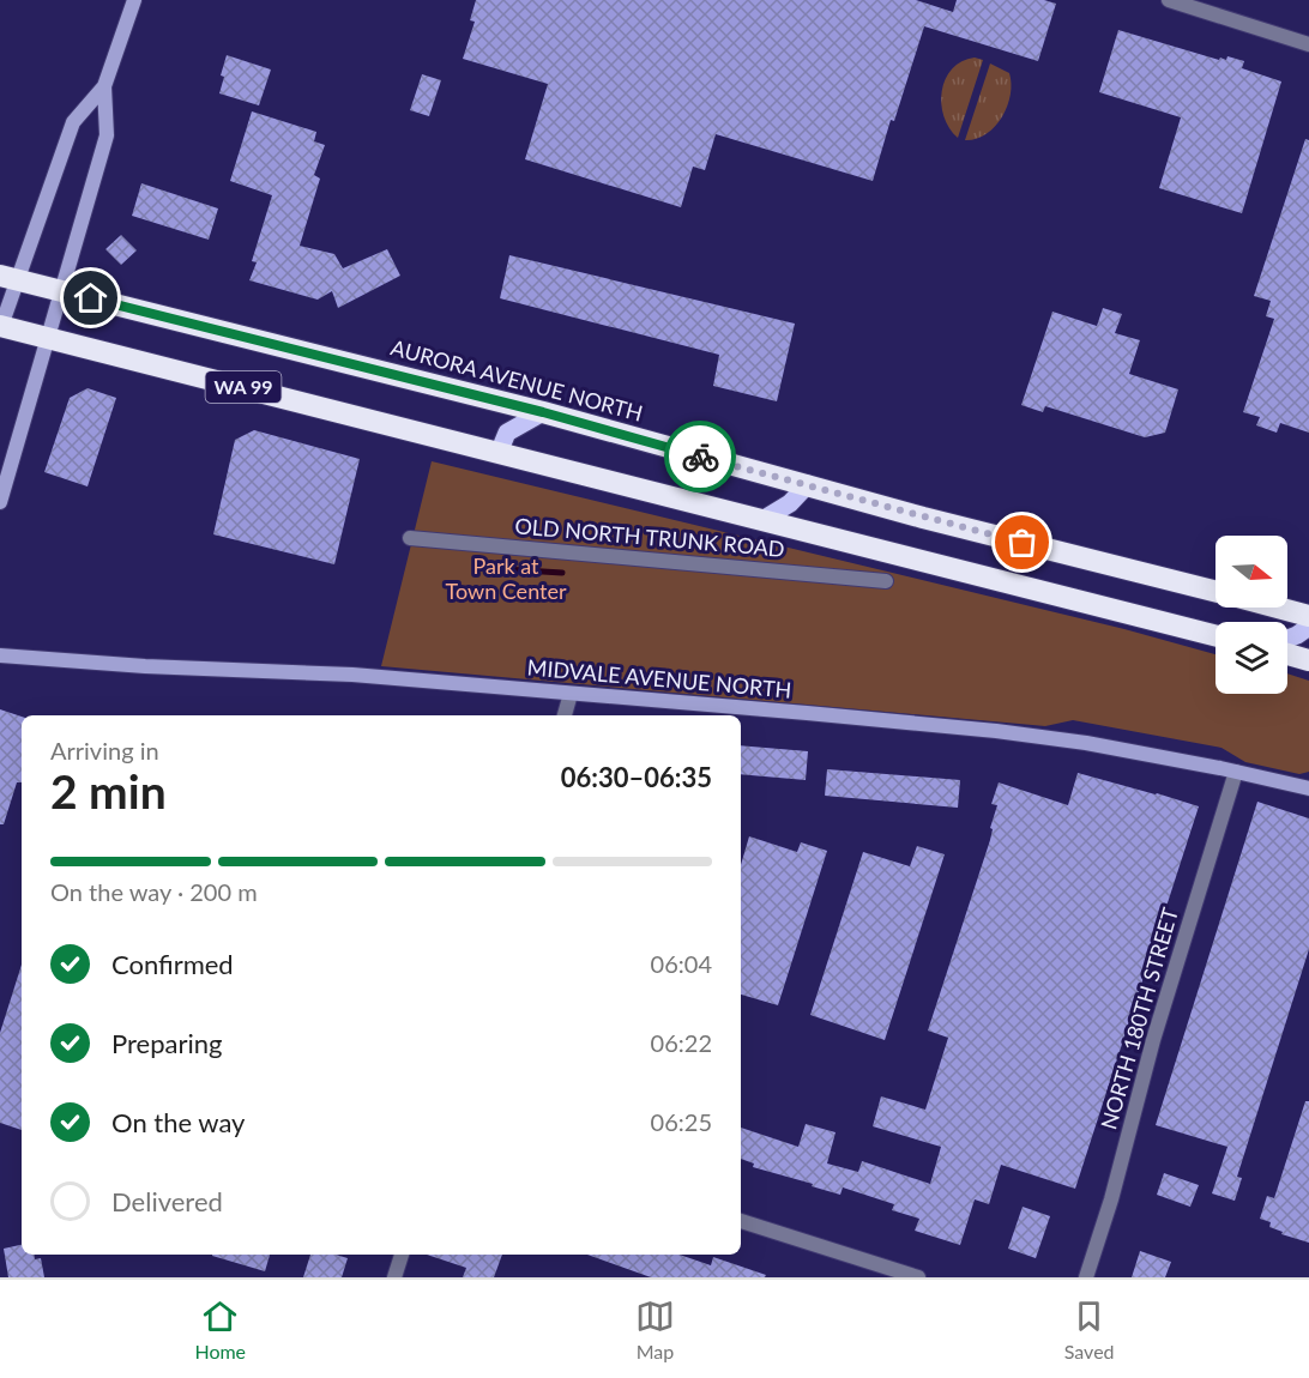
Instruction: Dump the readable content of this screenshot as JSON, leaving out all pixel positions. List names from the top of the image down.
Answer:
{
  "streets": {
    "highway": ["AURORA AVENUE NORTH", "WA 99"],
    "street": ["OLD NORTH TRUNK ROAD", "MIDVALE AVENUE NORTH", "NORTH 180TH STREET"]
  },
  "crossings": [
    ["MIDVALE AVENUE NORTH", "NORTH 180TH STREET"]
  ],
  "parks": ["Park at Town Center"],
  "north": "right",
  "page": {
    "heading": ["2 min", "Arriving in", "06:30–06:35"],
    "bar": "On the way · 200 m",
    "list": [
      ["Confirmed", "06:04"],
      ["Preparing", "06:22"],
      ["On the way", "06:25"],
      "Delivered"
    ],
    "tabs": ["Home", "Map", "Saved"]
  }
}
